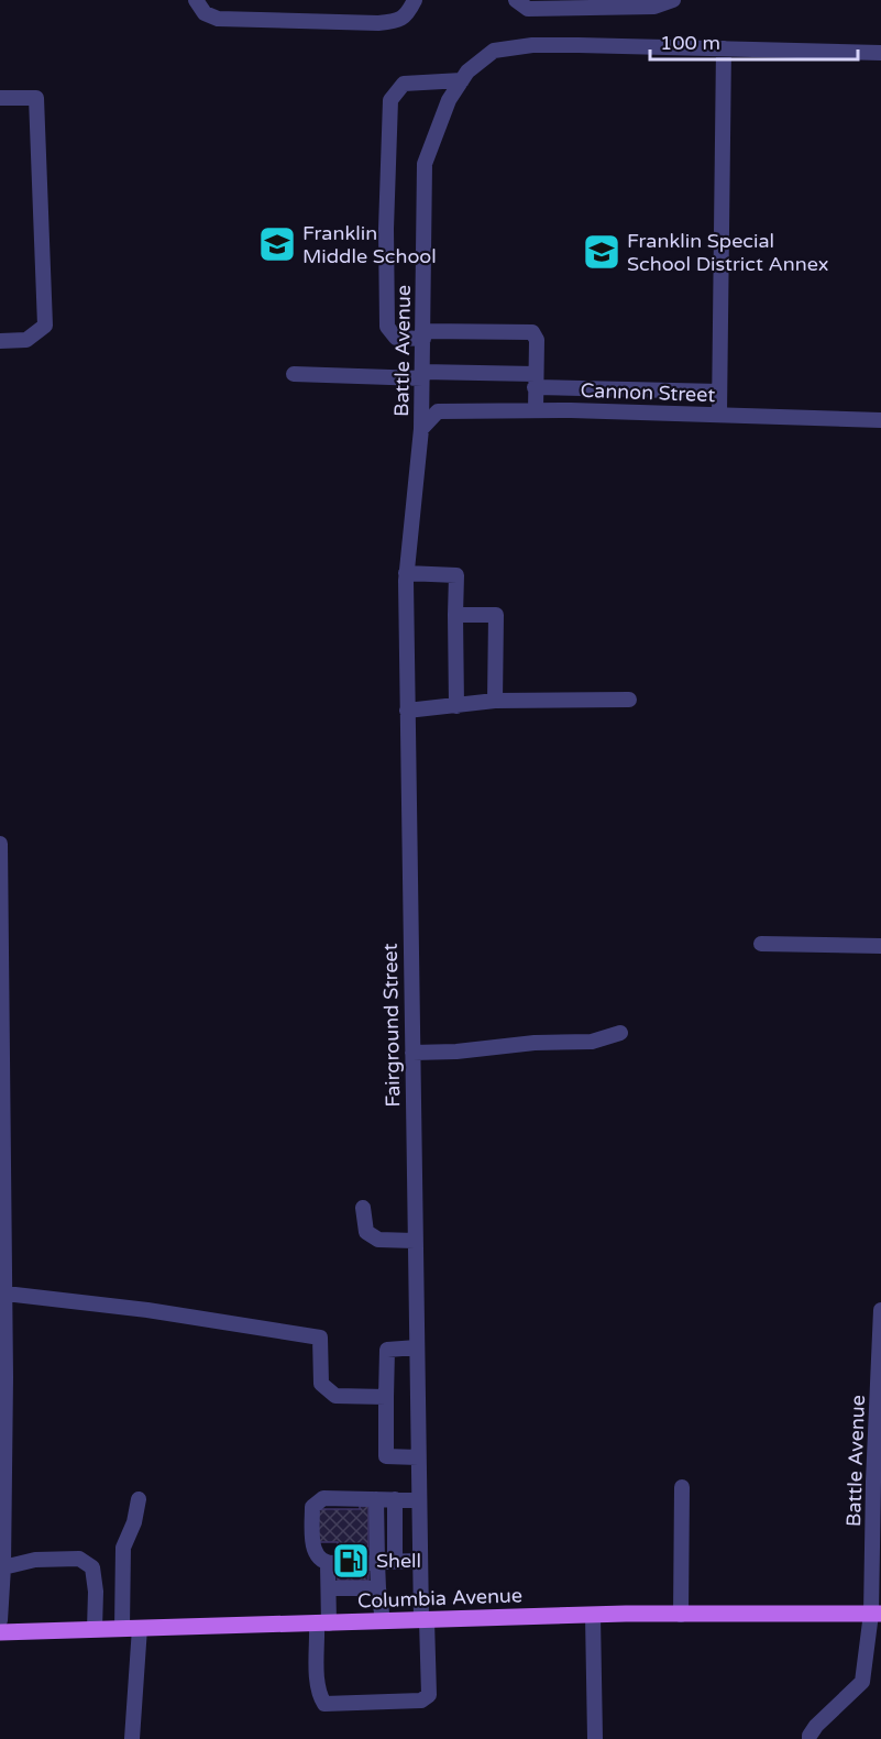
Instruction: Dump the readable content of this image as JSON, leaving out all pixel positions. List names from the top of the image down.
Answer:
{
  "streets": {
    "main road": ["Columbia Avenue"],
    "street": ["Battle Avenue", "Cannon Street", "Fairground Street"]
  },
  "crossings": [
    ["Battle Avenue", "Cannon Street"],
    ["Battle Avenue", "Fairground Street"],
    ["Battle Avenue", "Columbia Avenue"],
    ["Cannon Street", "Fairground Street"],
    ["Fairground Street", "Columbia Avenue"]
  ],
  "places": {
    "school or university": ["Franklin Middle School", "Franklin Special School District Annex"],
    "fuel station": ["Shell"]
  },
  "scale_bar": "100 m"
}
